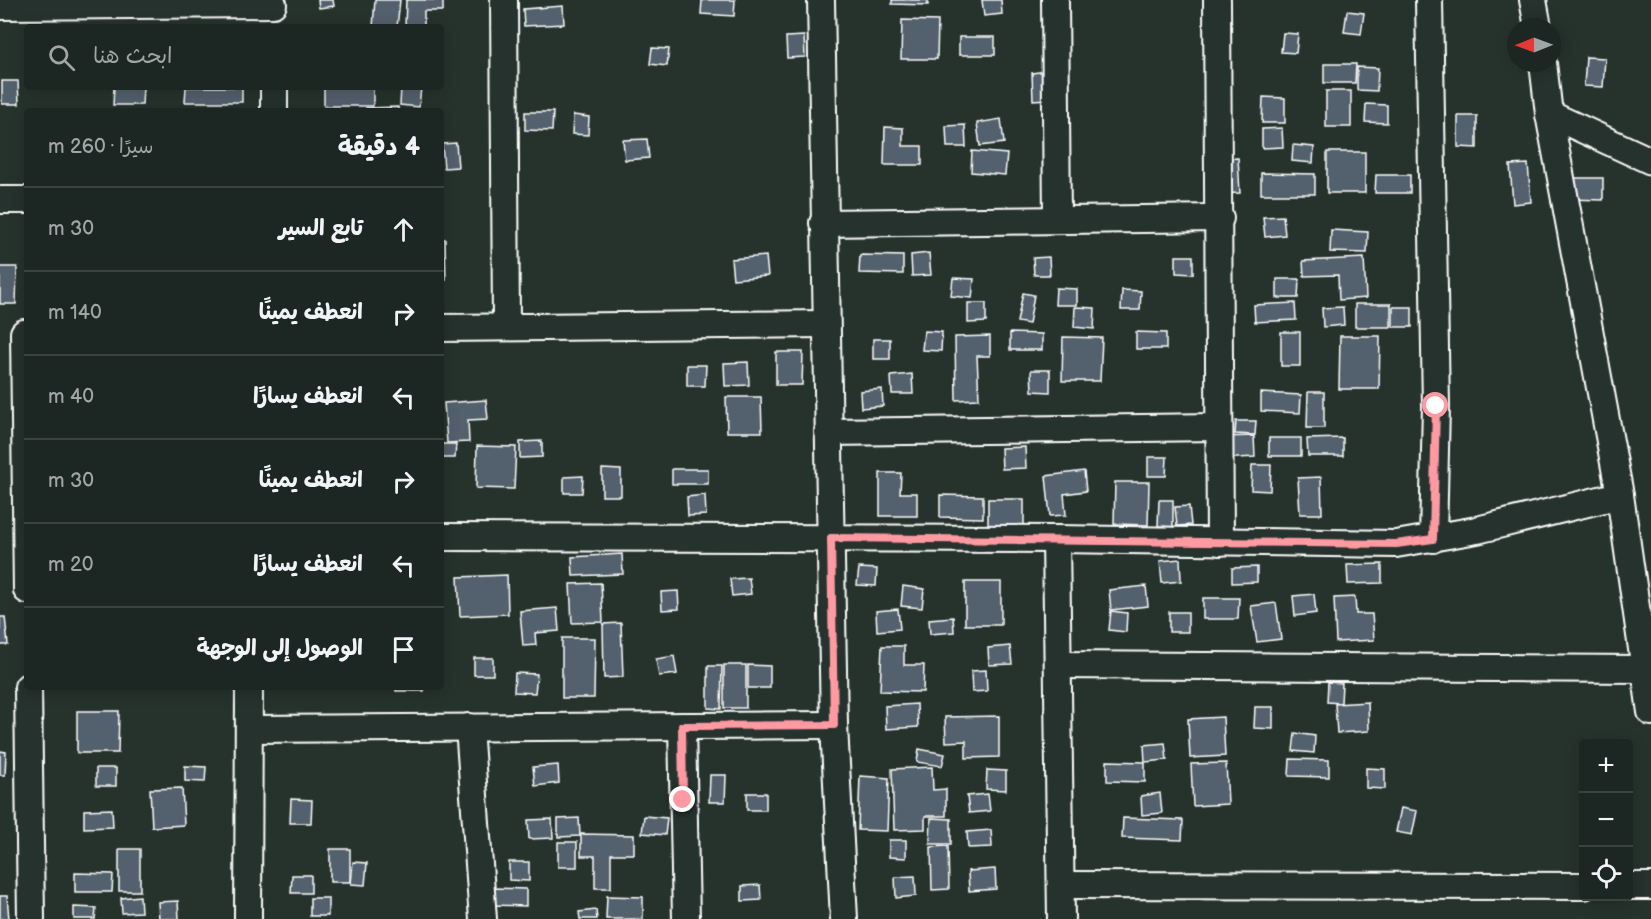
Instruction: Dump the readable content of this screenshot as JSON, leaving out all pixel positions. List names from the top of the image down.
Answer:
{
  "north": "left",
  "page": {
    "search": "ابحث هنا",
    "heading": ["4 دقيقة", "سيرًا · 260 m"],
    "list": [
      ["تابع السير", "30 m"],
      ["انعطف يمينًا", "140 m"],
      ["انعطف يسارًا", "40 m"],
      ["انعطف يمينًا", "30 m"],
      ["انعطف يسارًا", "20 m"],
      "الوصول إلى الوجهة"
    ],
    "map_buttons": ["+", "−"]
  }
}
